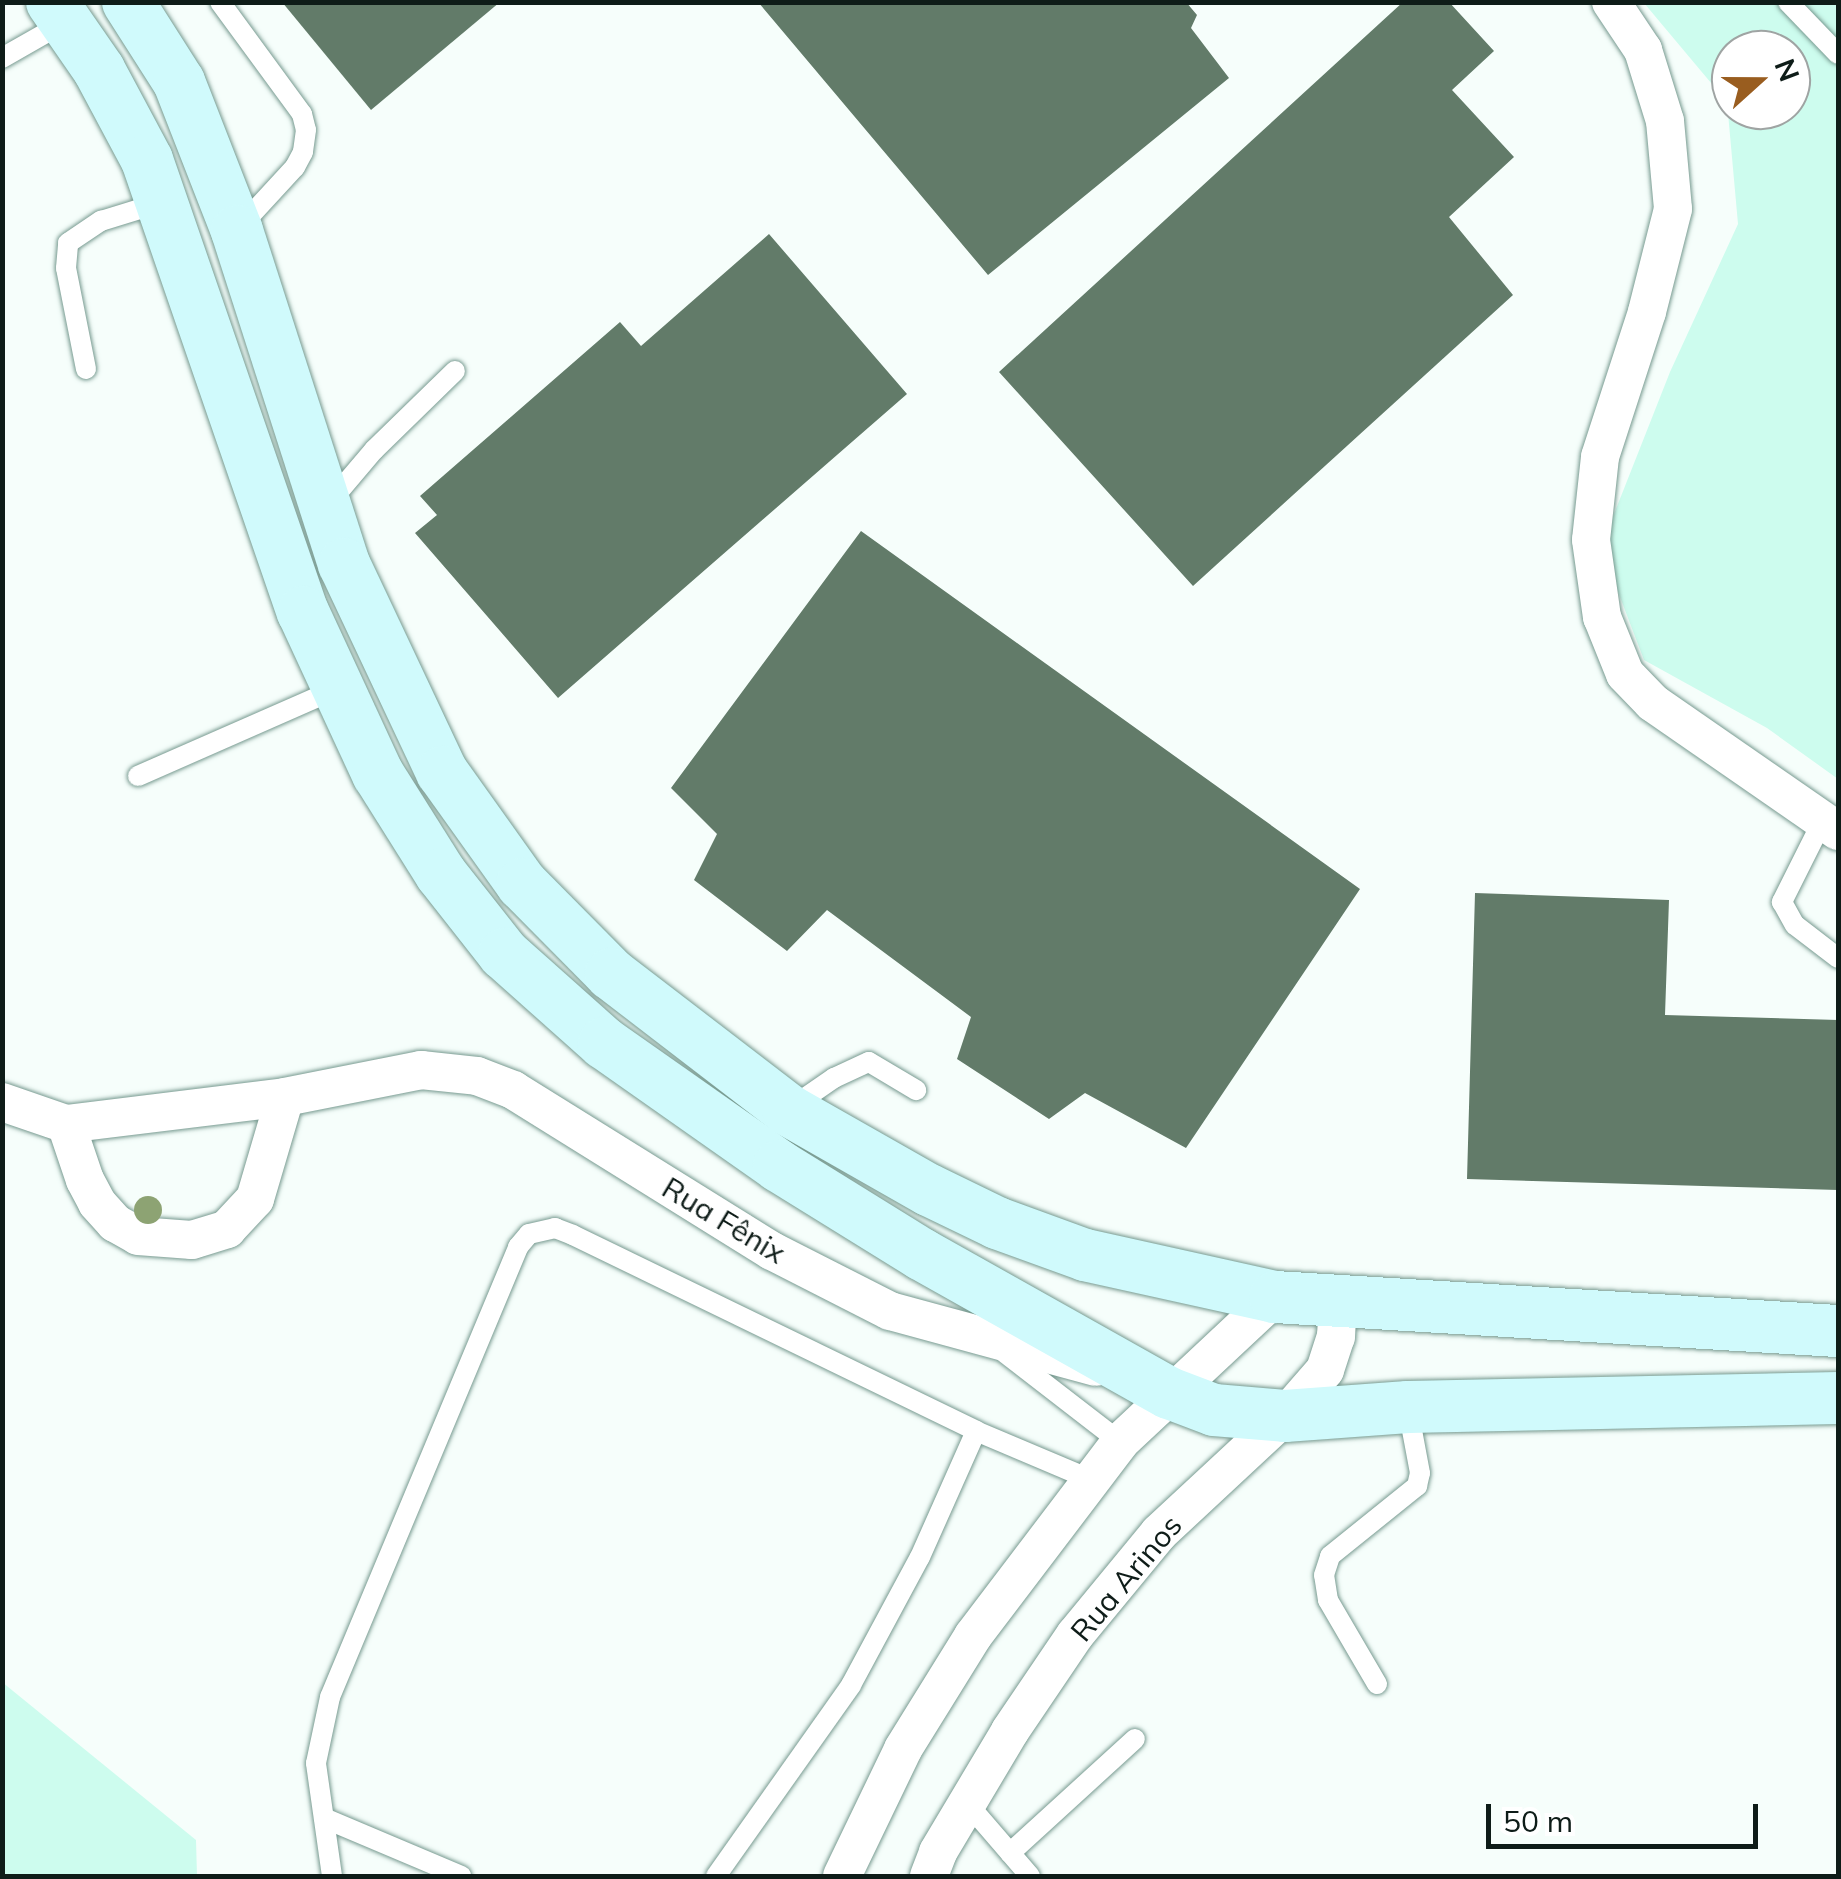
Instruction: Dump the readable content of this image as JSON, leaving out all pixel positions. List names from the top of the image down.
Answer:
{
  "streets": {
    "street": ["Rua Fênix", "Rua Arinos"]
  },
  "scale_bar": "50 m",
  "north": "right"
}
